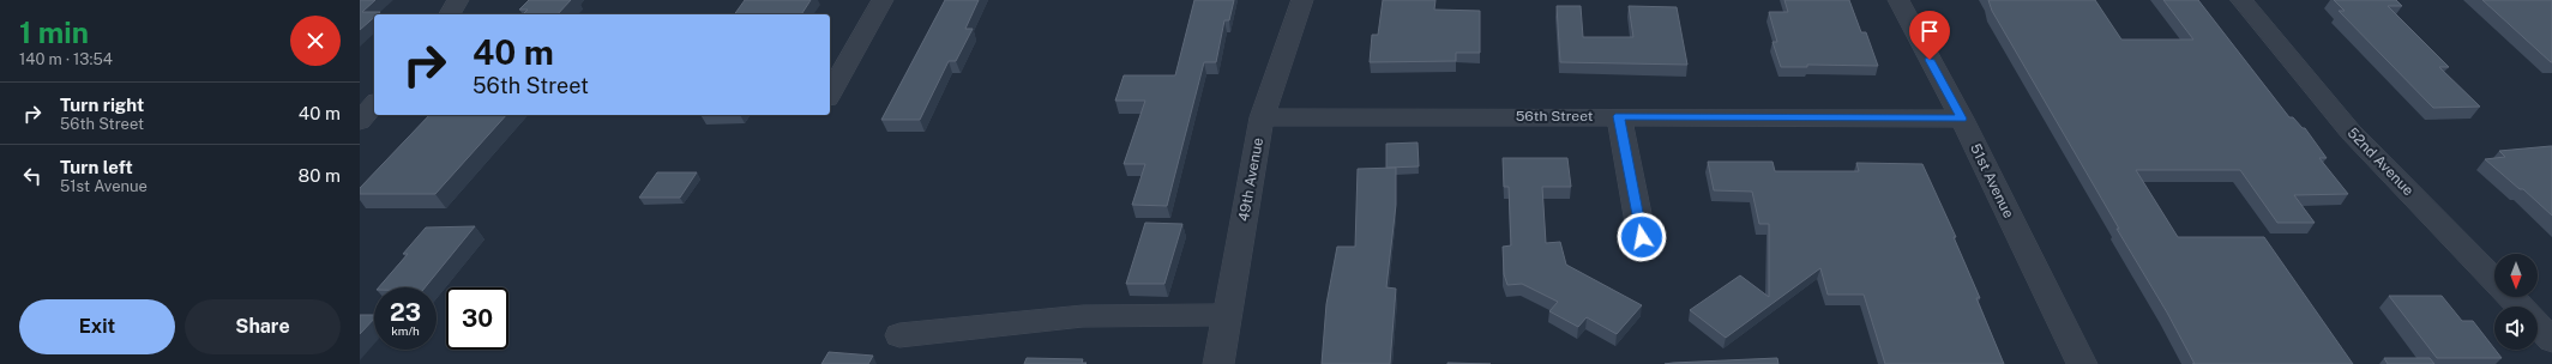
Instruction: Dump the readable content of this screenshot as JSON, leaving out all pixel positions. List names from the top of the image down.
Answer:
{
  "streets": {
    "street": [
      "56th Street",
      "52nd Avenue",
      "49th Avenue",
      "51st Avenue"
    ]
  },
  "crossings": [
    ["56th Street", "49th Avenue"],
    ["56th Street", "51st Avenue"]
  ],
  "north": "bottom",
  "page": {
    "heading": ["1 min", "140 m · 13:54"],
    "turn": ["40 m", "56th Street"],
    "list": [
      {
        "name": "Turn right",
        "note": "56th Street",
        "value": "40 m"
      },
      {
        "name": "Turn left",
        "note": "51st Avenue",
        "value": "80 m"
      }
    ],
    "speed": "23 km/h",
    "limit": "30",
    "buttons": ["Exit", "Share"]
  }
}
